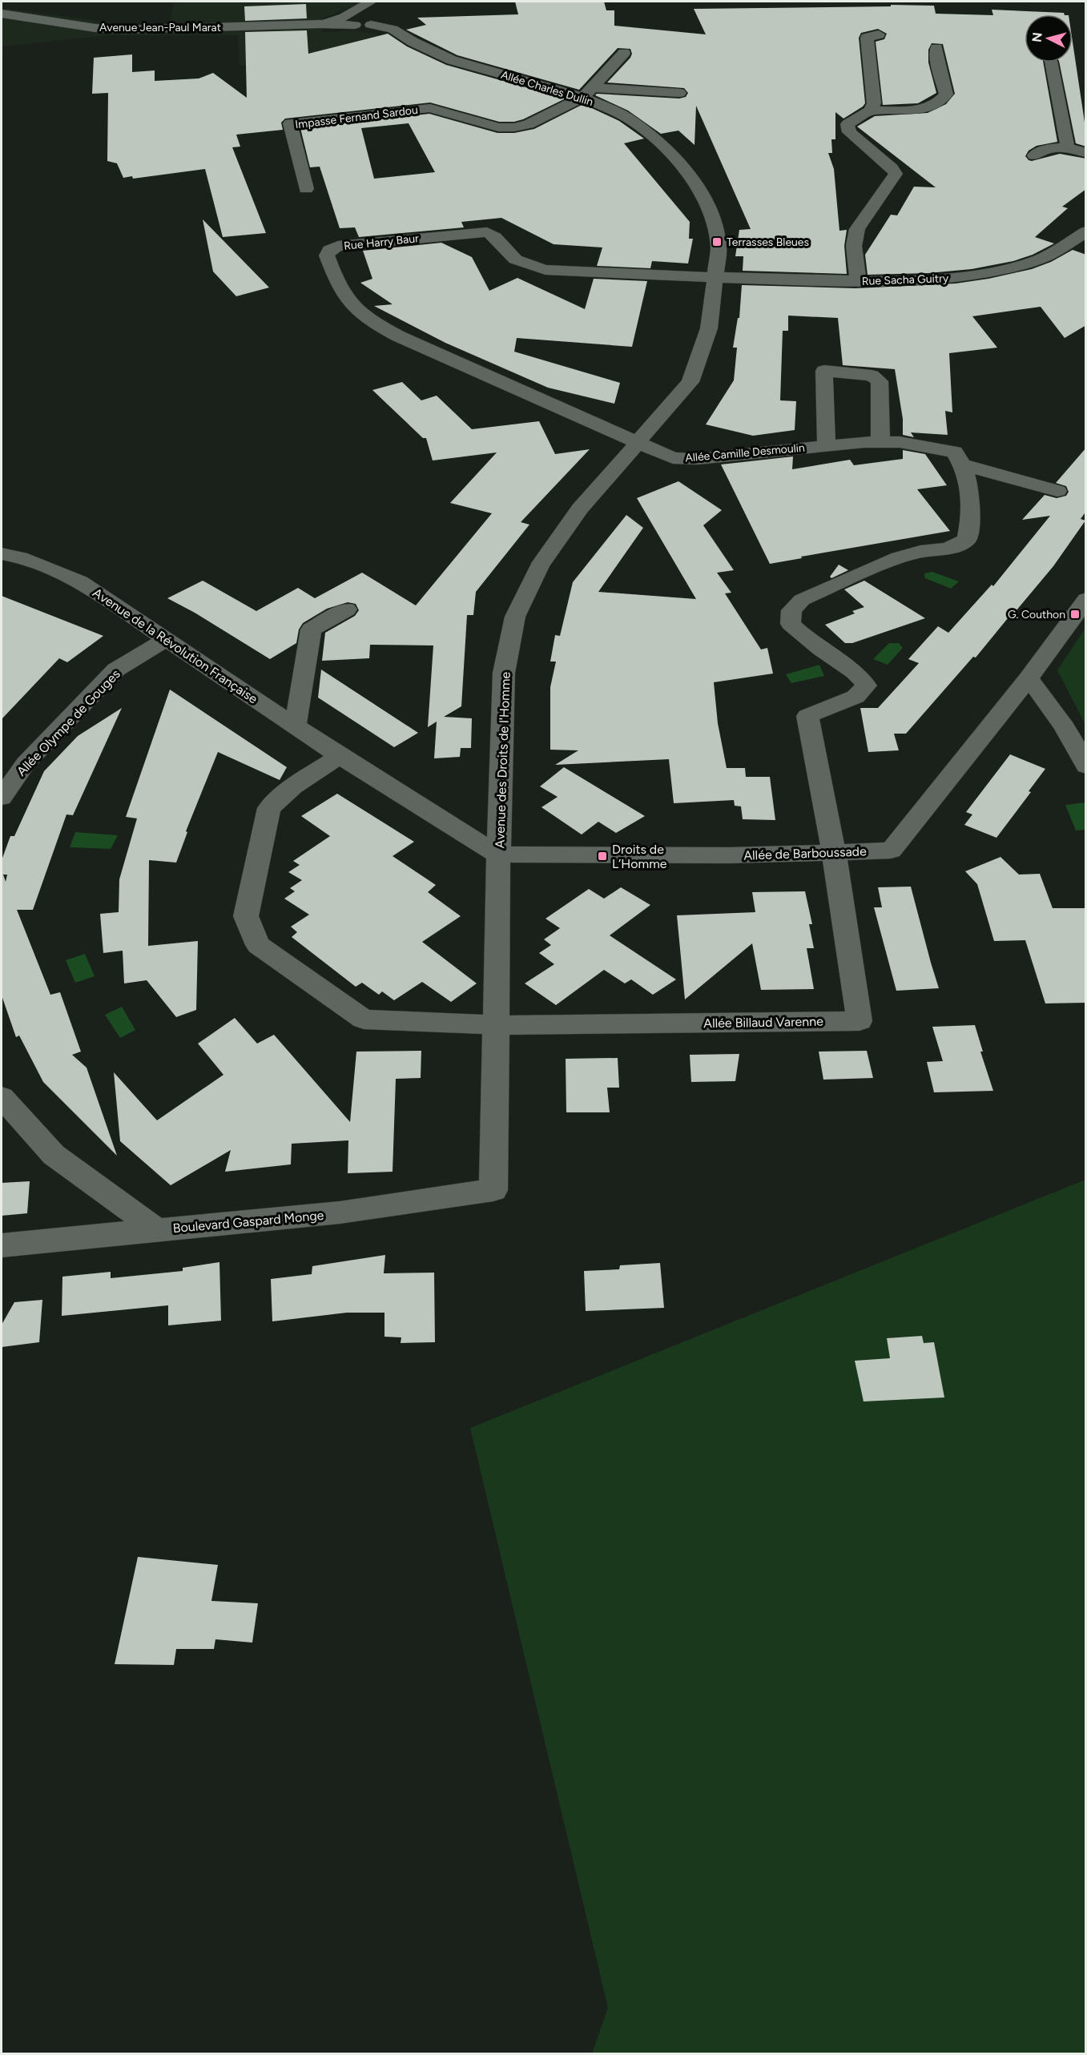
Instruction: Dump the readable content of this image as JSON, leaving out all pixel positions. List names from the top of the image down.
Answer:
{
  "streets": {
    "street": [
      "Avenue Jean-Paul Marat",
      "Allée Charles Dullin",
      "Impasse Fernand Sardou",
      "Rue Harry Baur",
      "Rue Sacha Guitry",
      "Allée Camille Desmoulin",
      "Avenue de la Révolution Française",
      "Allée Olympe de Gouges",
      "Avenue des Droits de l'Homme",
      "Allée de Barboussade",
      "Allée Billaud Varenne",
      "Boulevard Gaspard Monge"
    ]
  },
  "crossings": [
    ["Avenue Jean-Paul Marat", "Allée Charles Dullin"],
    ["Allée Charles Dullin", "Impasse Fernand Sardou"],
    ["Allée Charles Dullin", "Rue Harry Baur"],
    ["Allée Charles Dullin", "Rue Sacha Guitry"],
    ["Allée Charles Dullin", "Avenue des Droits de l'Homme"],
    ["Rue Harry Baur", "Rue Sacha Guitry"],
    ["Rue Harry Baur", "Allée Camille Desmoulin"],
    ["Rue Harry Baur", "Avenue des Droits de l'Homme"],
    ["Rue Sacha Guitry", "Avenue des Droits de l'Homme"],
    ["Allée Camille Desmoulin", "Avenue des Droits de l'Homme"],
    ["Avenue de la Révolution Française", "Allée Olympe de Gouges"],
    ["Avenue de la Révolution Française", "Avenue des Droits de l'Homme"],
    ["Avenue de la Révolution Française", "Allée de Barboussade"],
    ["Avenue des Droits de l'Homme", "Allée de Barboussade"],
    ["Avenue des Droits de l'Homme", "Allée Billaud Varenne"],
    ["Avenue des Droits de l'Homme", "Boulevard Gaspard Monge"],
    ["Allée de Barboussade", "Allée Billaud Varenne"]
  ],
  "places": {
    "transit": ["Terrasses Bleues", "G. Couthon", "Droits de L’Homme"]
  },
  "north": "left"
}
